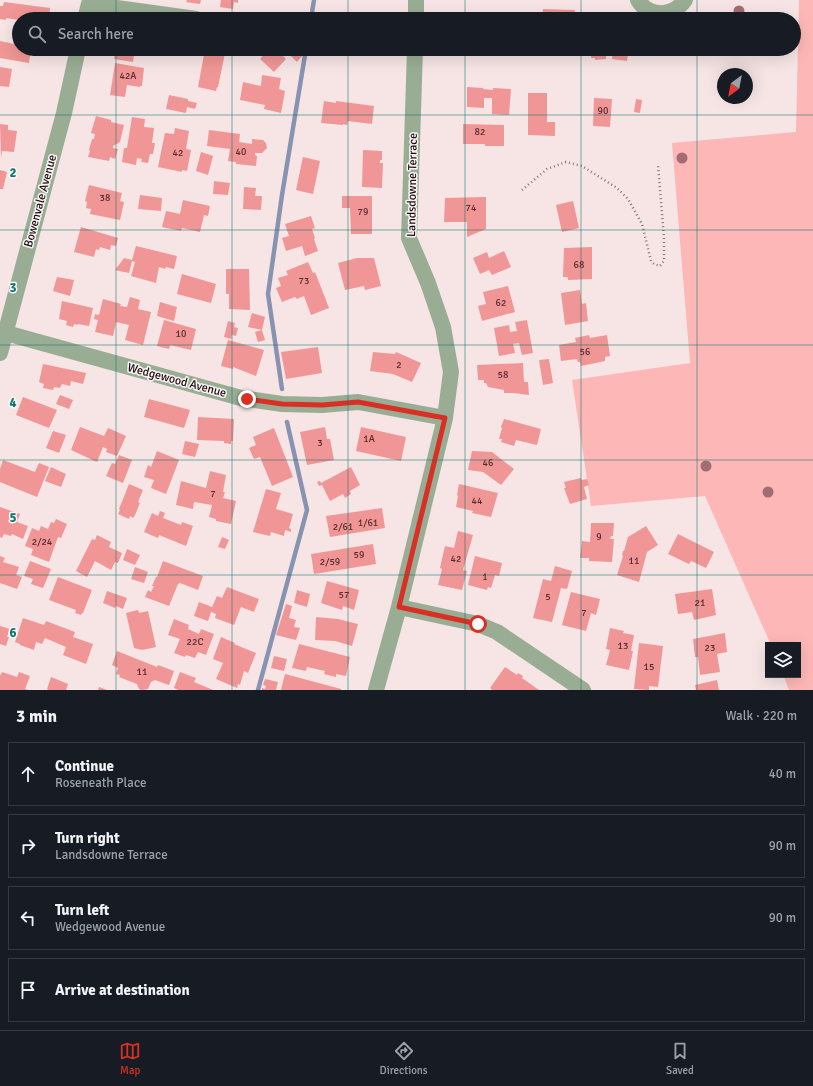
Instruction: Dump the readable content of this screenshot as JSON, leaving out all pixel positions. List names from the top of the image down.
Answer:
{
  "streets": {
    "street": ["Landsdowne Terrace", "Bowenvale Avenue", "Wedgewood Avenue"]
  },
  "crossings": [
    ["Landsdowne Terrace", "Wedgewood Avenue"],
    ["Bowenvale Avenue", "Wedgewood Avenue"]
  ],
  "house_numbers": [
    "42A",
    "90",
    "82",
    "40",
    "42",
    "38",
    "74",
    "79",
    "68",
    "73",
    "62",
    "10",
    "56",
    "2",
    "58",
    "1A",
    "3",
    "46",
    "7",
    "44",
    "1/61",
    "2/61",
    "9",
    "2/24",
    "59",
    "42",
    "11",
    "2/59",
    "1",
    "57",
    "5",
    "21",
    "7",
    "22C",
    "13",
    "23",
    "15",
    "11"
  ],
  "north": "bottom left",
  "page": {
    "search": "Search here",
    "heading": ["3 min", "Walk · 220 m"],
    "list": [
      ["Continue", "Roseneath Place", "40 m"],
      ["Turn right", "Landsdowne Terrace", "90 m"],
      ["Turn left", "Wedgewood Avenue", "90 m"],
      "Arrive at destination"
    ],
    "nav": ["Map", "Directions", "Saved"]
  },
  "grid": {
    "rows": [
      "2",
      "3",
      "4",
      "5",
      "6"
    ]
  }
}
